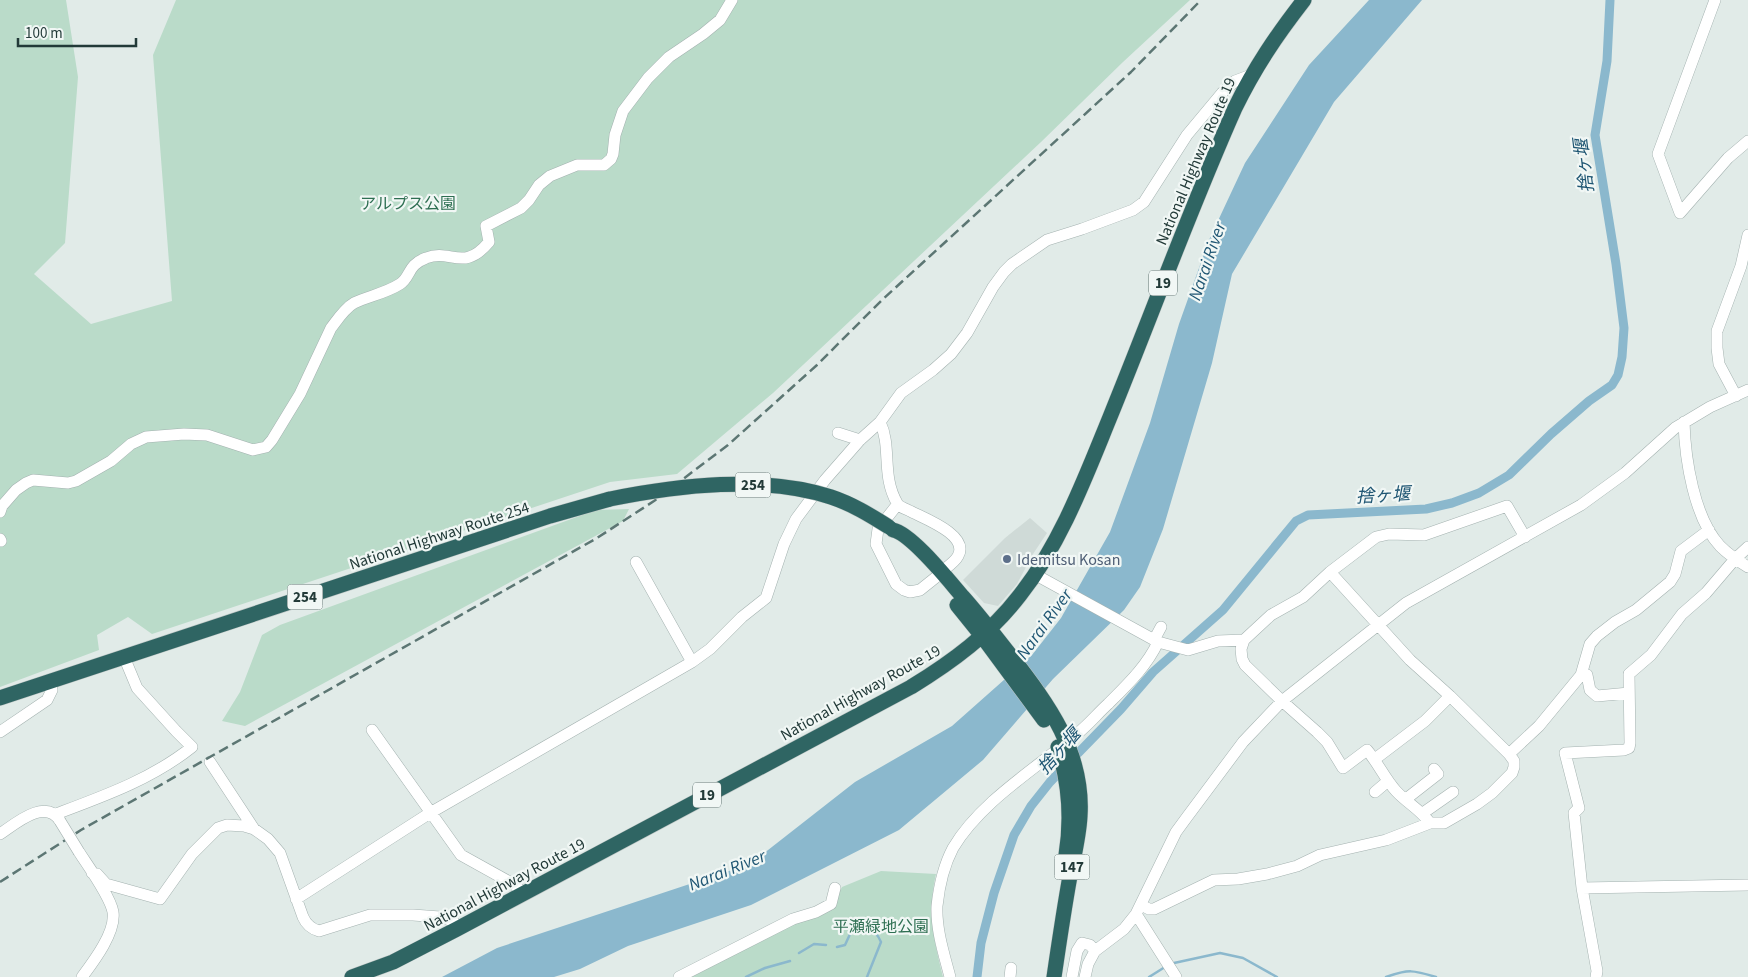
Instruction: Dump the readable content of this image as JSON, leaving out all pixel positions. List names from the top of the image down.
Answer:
{
  "streets": {
    "highway": [
      "National Highway Route 19",
      "19",
      "254",
      "National Highway Route 254",
      "147"
    ]
  },
  "crossings": [
    ["National Highway Route 19", "National Highway Route 254"],
    ["National Highway Route 19", "147"],
    ["National Highway Route 254", "147"]
  ],
  "water": ["捨ヶ堰", "Narai River"],
  "parks": ["アルプス公園", "平瀬緑地公園"],
  "places": ["Idemitsu Kosan"],
  "scale_bar": "100 m"
}
